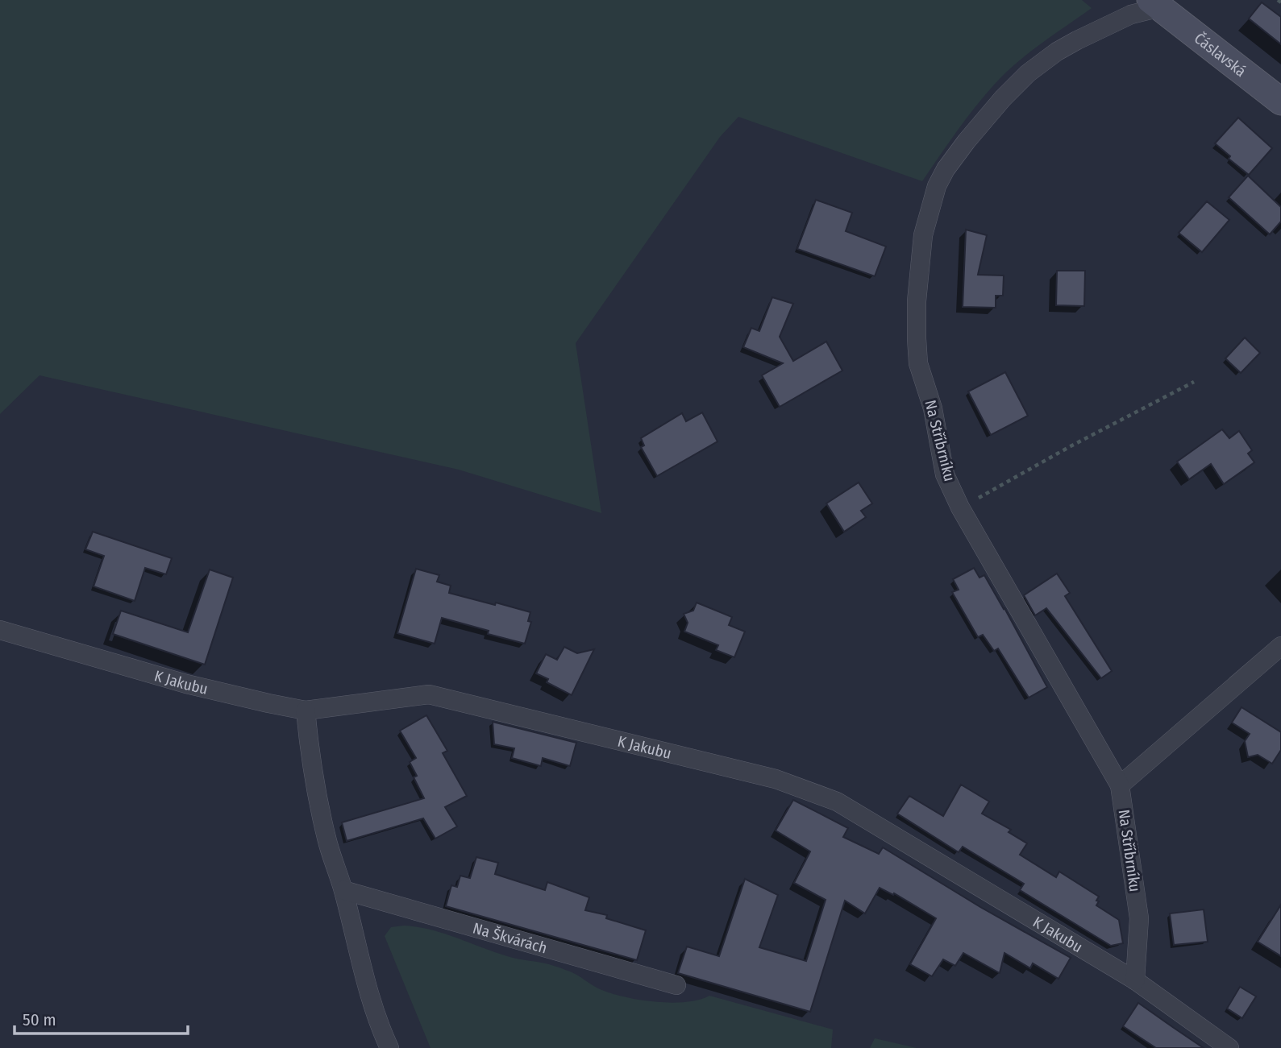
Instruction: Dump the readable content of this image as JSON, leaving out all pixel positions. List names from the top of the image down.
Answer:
{
  "streets": {
    "street": [
      "Čáslavská",
      "Na Stříbrníku",
      "K Jakubu",
      "Na Škvárách"
    ]
  },
  "crossings": [
    ["Čáslavská", "Na Stříbrníku"],
    ["Na Stříbrníku", "K Jakubu"]
  ],
  "scale_bar": "50 m"
}
